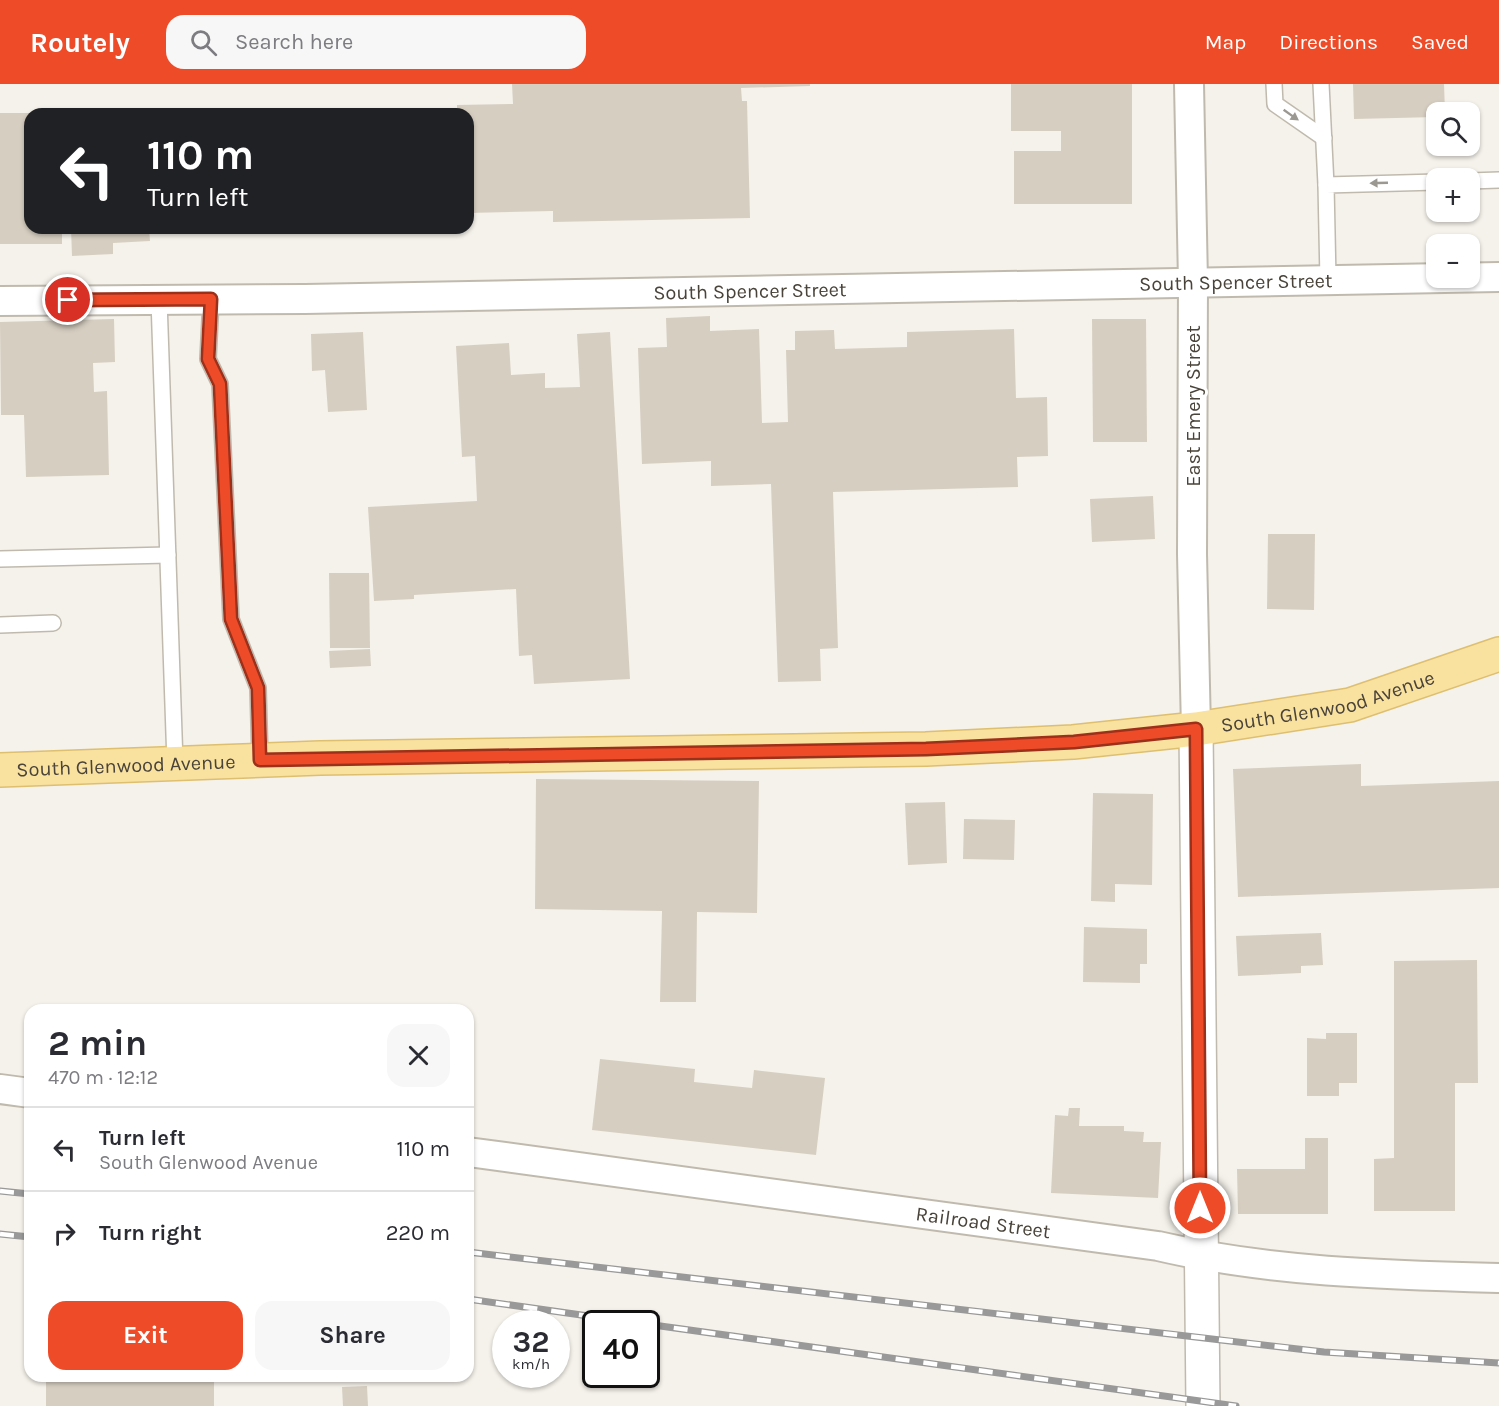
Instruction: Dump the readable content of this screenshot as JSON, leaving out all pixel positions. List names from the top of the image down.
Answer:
{
  "streets": {
    "main road": ["South Glenwood Avenue"],
    "street": ["South Spencer Street", "East Emery Street", "Railroad Street"]
  },
  "crossings": [
    ["South Spencer Street", "East Emery Street"],
    ["East Emery Street", "South Glenwood Avenue"]
  ],
  "page": {
    "header": "Routely",
    "search": "Search here",
    "nav": ["Map", "Directions", "Saved"],
    "map_buttons": ["+", "−"],
    "turn": ["110 m", "Turn left"],
    "heading": ["2 min", "470 m · 12:12"],
    "list": [
      {
        "name": "Turn left",
        "note": "South Glenwood Avenue",
        "value": "110 m"
      },
      {
        "name": "Turn right",
        "value": "220 m"
      }
    ],
    "buttons": ["Exit", "Share"],
    "speed": "32 km/h",
    "limit": "40"
  }
}
